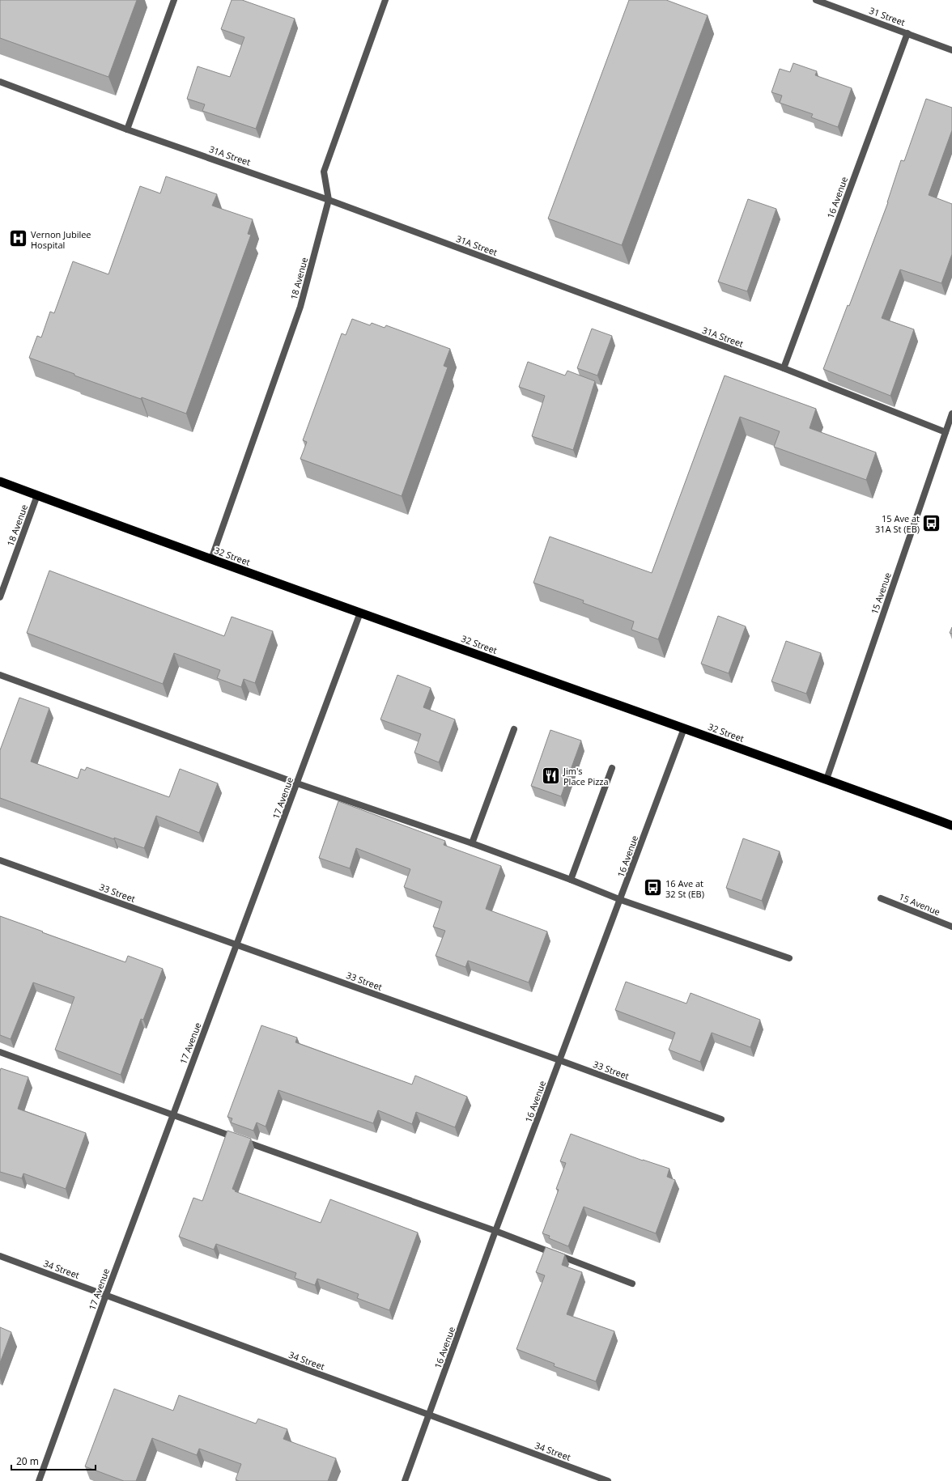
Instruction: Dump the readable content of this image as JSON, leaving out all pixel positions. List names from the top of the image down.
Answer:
{
  "streets": {
    "highway": ["32 Street"],
    "street": [
      "31 Street",
      "31A Street",
      "16 Avenue",
      "18 Avenue",
      "15 Avenue",
      "17 Avenue",
      "33 Street",
      "34 Street"
    ]
  },
  "crossings": [
    ["31 Street", "16 Avenue"],
    ["31A Street", "16 Avenue"],
    ["31A Street", "18 Avenue"],
    ["31A Street", "15 Avenue"],
    ["16 Avenue", "32 Street"],
    ["16 Avenue", "33 Street"],
    ["16 Avenue", "34 Street"],
    ["18 Avenue", "32 Street"],
    ["32 Street", "15 Avenue"],
    ["32 Street", "17 Avenue"],
    ["17 Avenue", "33 Street"],
    ["17 Avenue", "34 Street"]
  ],
  "places": {
    "hospital": ["Vernon Jubilee Hospital"],
    "bus stop": ["15 Ave at 31A St (EB)", "16 Ave at 32 St (EB)"],
    "restaurant": ["Jim's Place Pizza"]
  },
  "scale_bar": "20 m"
}
